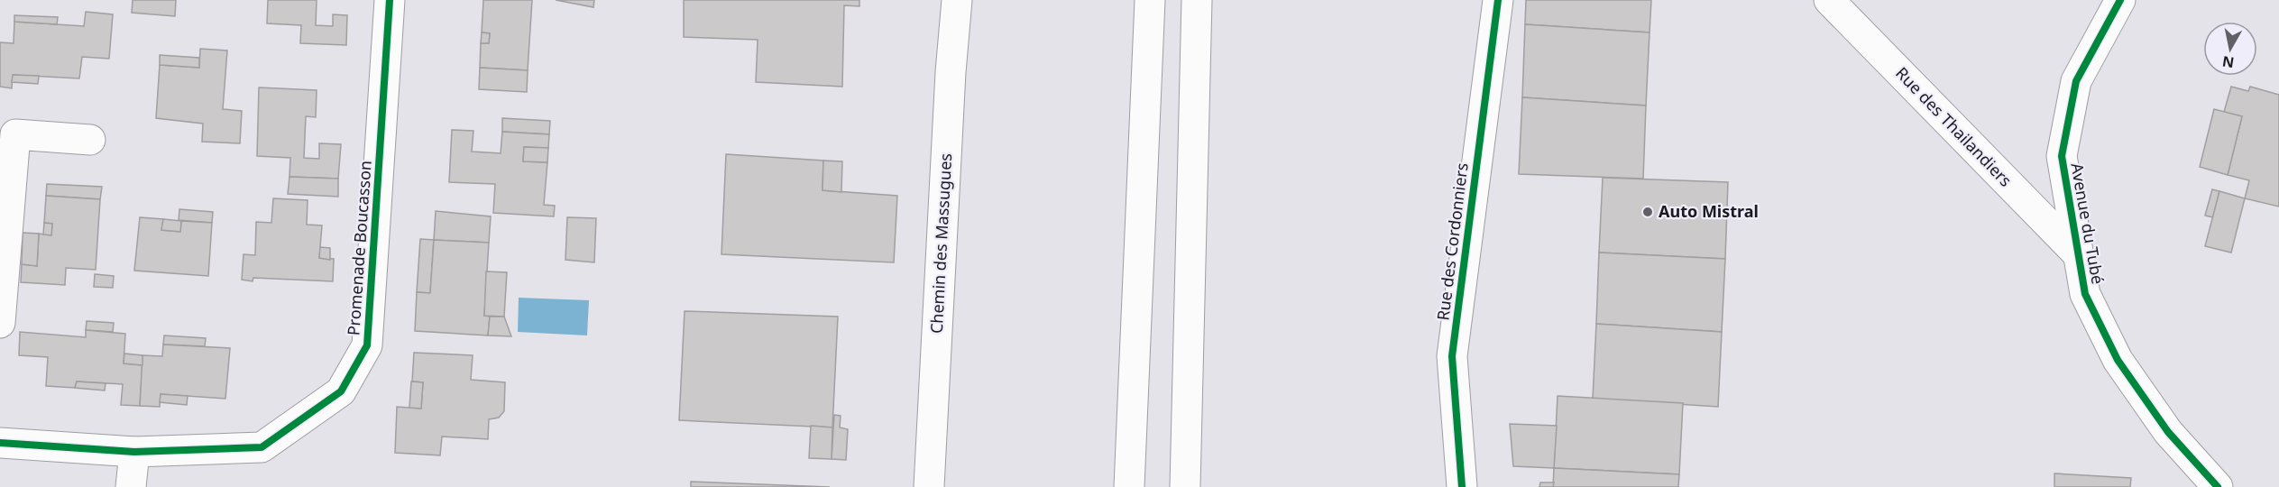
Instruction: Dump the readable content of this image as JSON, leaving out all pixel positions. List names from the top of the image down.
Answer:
{
  "streets": {
    "street": [
      "Rue des Thailandiers",
      "Avenue du Tubé",
      "Rue des Cordonniers",
      "Chemin des Massugues",
      "Promenade Boucasson"
    ]
  },
  "crossings": [
    ["Rue des Thailandiers", "Avenue du Tubé"]
  ],
  "places": ["Auto Mistral"],
  "north": "bottom"
}
